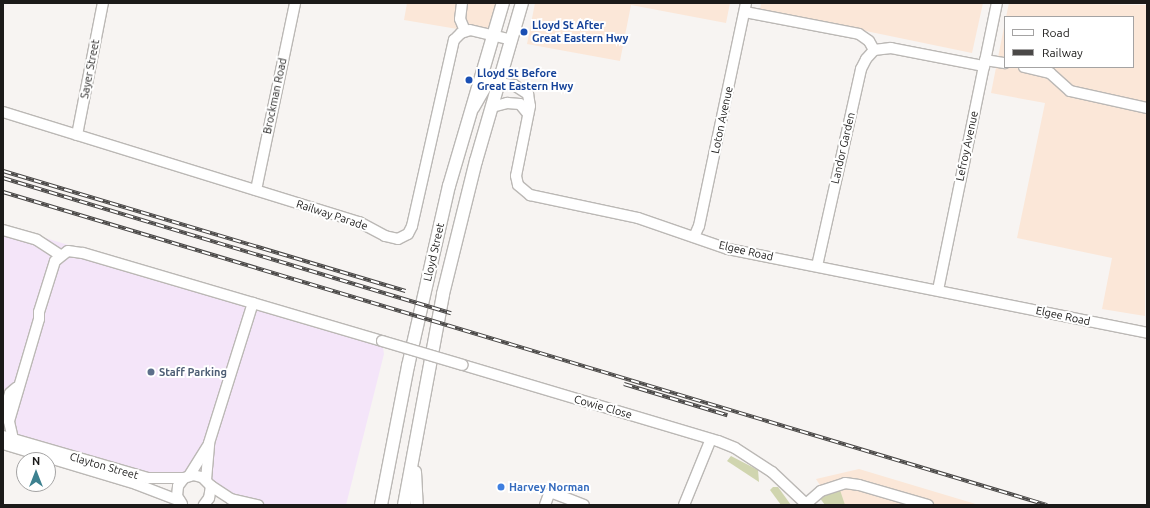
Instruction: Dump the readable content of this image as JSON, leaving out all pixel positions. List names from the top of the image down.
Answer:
{
  "streets": {
    "main road": ["Lloyd Street"],
    "street": [
      "Sayer Street",
      "Brockman Road",
      "Loton Avenue",
      "Lefroy Avenue",
      "Landor Garden",
      "Railway Parade",
      "Elgee Road",
      "Cowie Close",
      "Clayton Street"
    ]
  },
  "crossings": [
    ["Sayer Street", "Railway Parade"],
    ["Brockman Road", "Railway Parade"],
    ["Loton Avenue", "Elgee Road"],
    ["Lefroy Avenue", "Elgee Road"],
    ["Landor Garden", "Elgee Road"],
    ["Elgee Road", "Lloyd Street"]
  ],
  "places": [
    "Lloyd St After Great Eastern Hwy",
    "Lloyd St Before Great Eastern Hwy",
    "Staff Parking",
    "Harvey Norman"
  ],
  "legend": ["Road", "Railway"],
  "north": "top"
}
